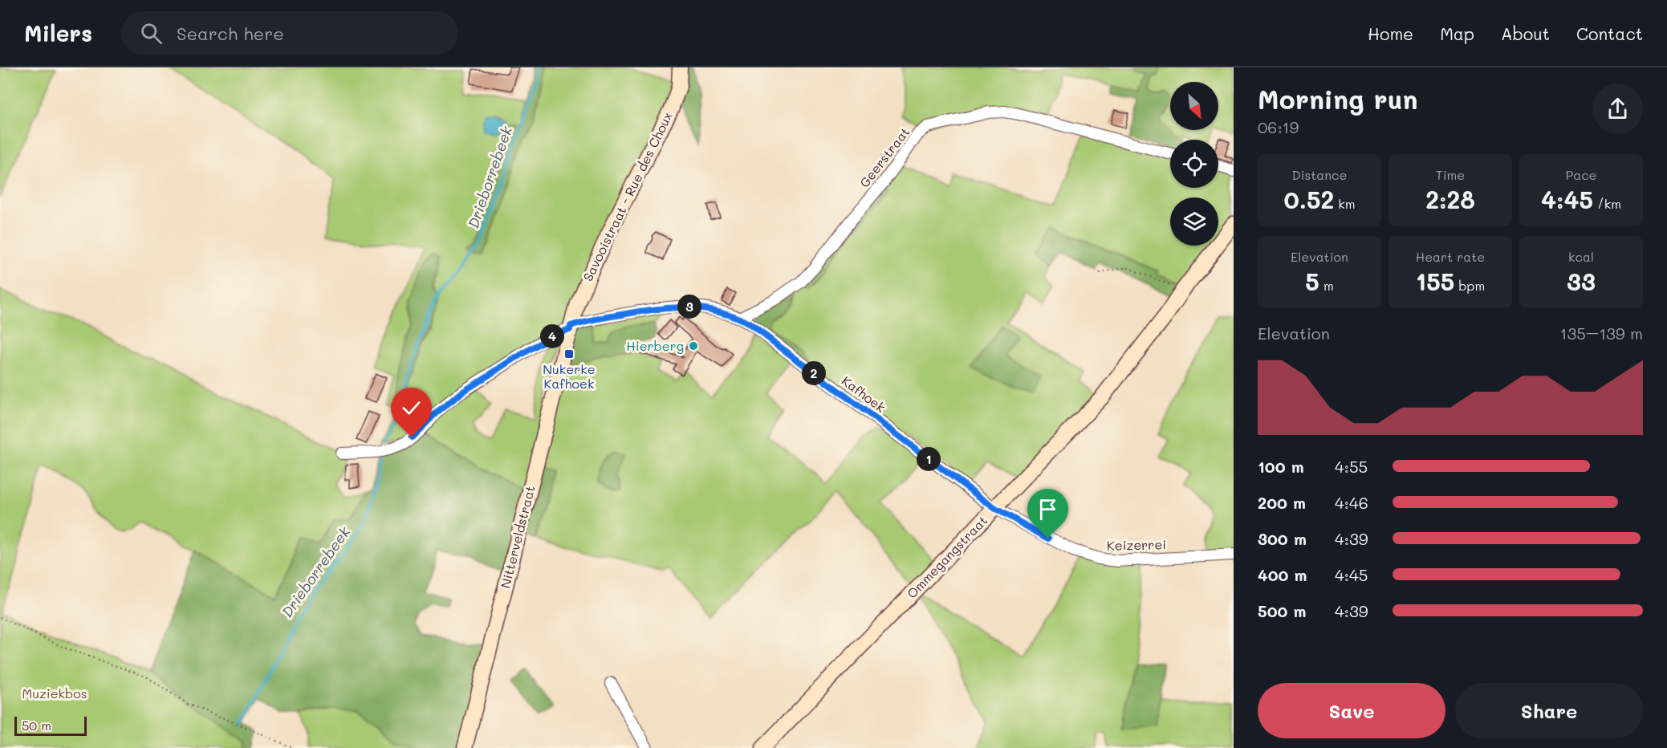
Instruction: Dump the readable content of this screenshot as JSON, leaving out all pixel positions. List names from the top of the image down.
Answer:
{
  "streets": {
    "main road": ["Savooistraat - Rue des Choux", "Nitterveldstraat", "Ommegangstraat"],
    "street": ["Geerstraat", "Kafhoek", "Keizerrei"]
  },
  "crossings": [
    ["Geerstraat", "Kafhoek"],
    ["Savooistraat - Rue des Choux", "Kafhoek"],
    ["Savooistraat - Rue des Choux", "Nitterveldstraat"],
    ["Kafhoek", "Nitterveldstraat"],
    ["Kafhoek", "Keizerrei"],
    ["Kafhoek", "Ommegangstraat"],
    ["Keizerrei", "Ommegangstraat"]
  ],
  "water": ["Drieborrebeek"],
  "parks": ["Muziekbos"],
  "places": {
    "other": ["Hierberg"],
    "transit": ["Nukerke Kafhoek"]
  },
  "scale_bar": "50 m",
  "north": "bottom right",
  "page": {
    "header": "Milers",
    "search": "Search here",
    "nav": [
      "Home",
      "Map",
      "About",
      "Contact"
    ],
    "heading": ["Morning run", "06:19"],
    "stats": [
      ["Distance", "0.52 km"],
      ["Time", "2:28"],
      ["Pace", "4:45 /km"],
      ["Elevation", "5 m"],
      ["Heart rate", "155 bpm"],
      ["kcal", "33"]
    ],
    "pins": [
      "3",
      "4",
      "2",
      "1"
    ],
    "chart": ["Elevation", "135–139 m"],
    "list": [
      {
        "name": "100 m",
        "note": "4:55"
      },
      {
        "name": "200 m",
        "note": "4:46"
      },
      {
        "name": "300 m",
        "note": "4:39"
      },
      {
        "name": "400 m",
        "note": "4:45"
      },
      {
        "name": "500 m",
        "note": "4:39"
      }
    ],
    "buttons": ["Save", "Share"],
    "scale": "50 m"
  }
}
